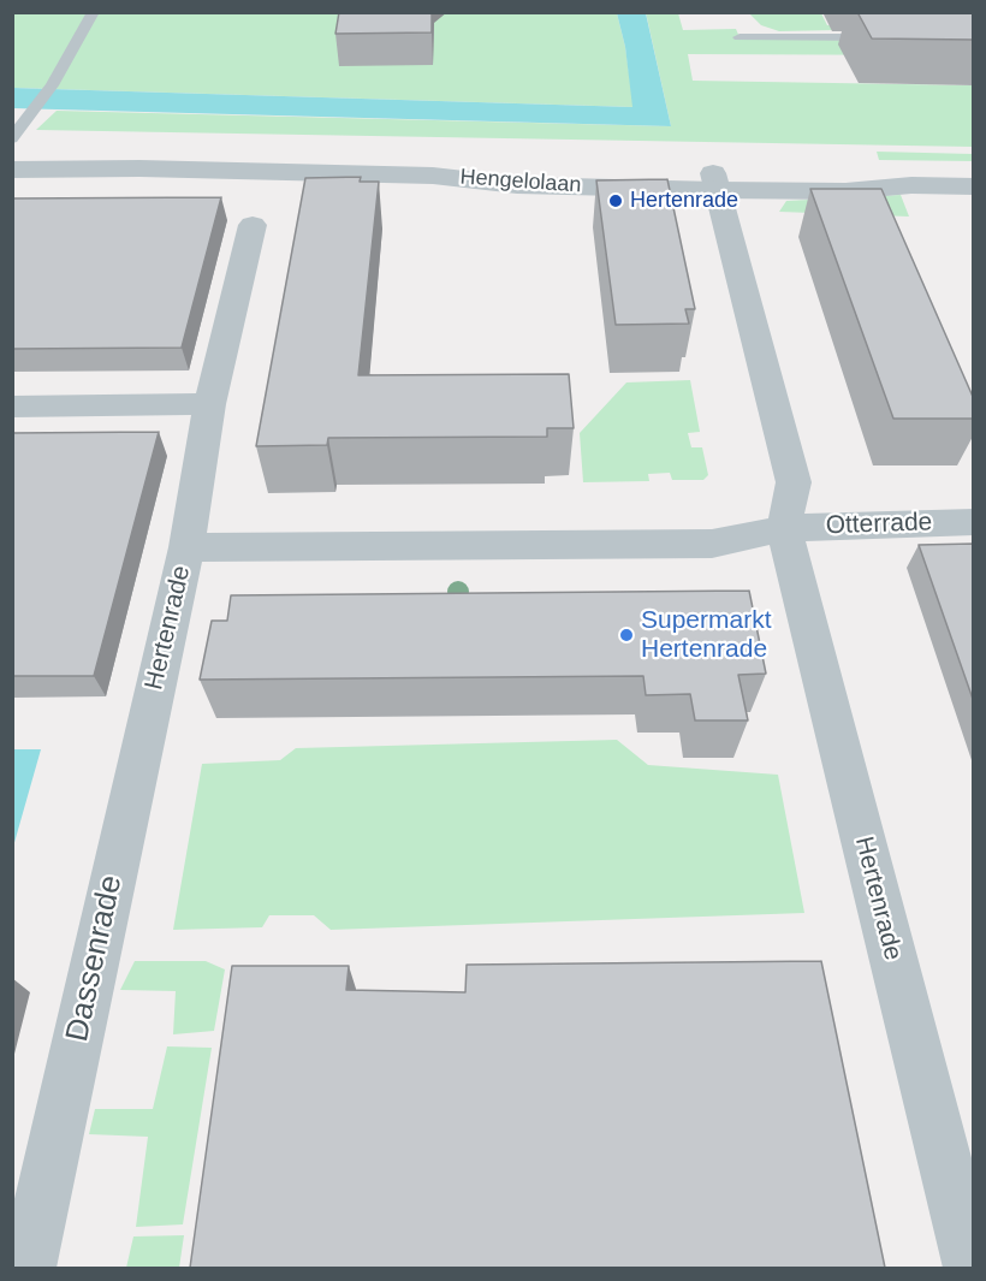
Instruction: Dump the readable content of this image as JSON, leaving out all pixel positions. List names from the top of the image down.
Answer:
{
  "streets": {
    "street": [
      "Hengelolaan",
      "Otterrade",
      "Hertenrade",
      "Dassenrade"
    ]
  },
  "crossings": [
    ["Hengelolaan", "Hertenrade"],
    ["Otterrade", "Hertenrade"],
    ["Hertenrade", "Dassenrade"]
  ],
  "places": ["Hertenrade", "Supermarkt Hertenrade"]
}
